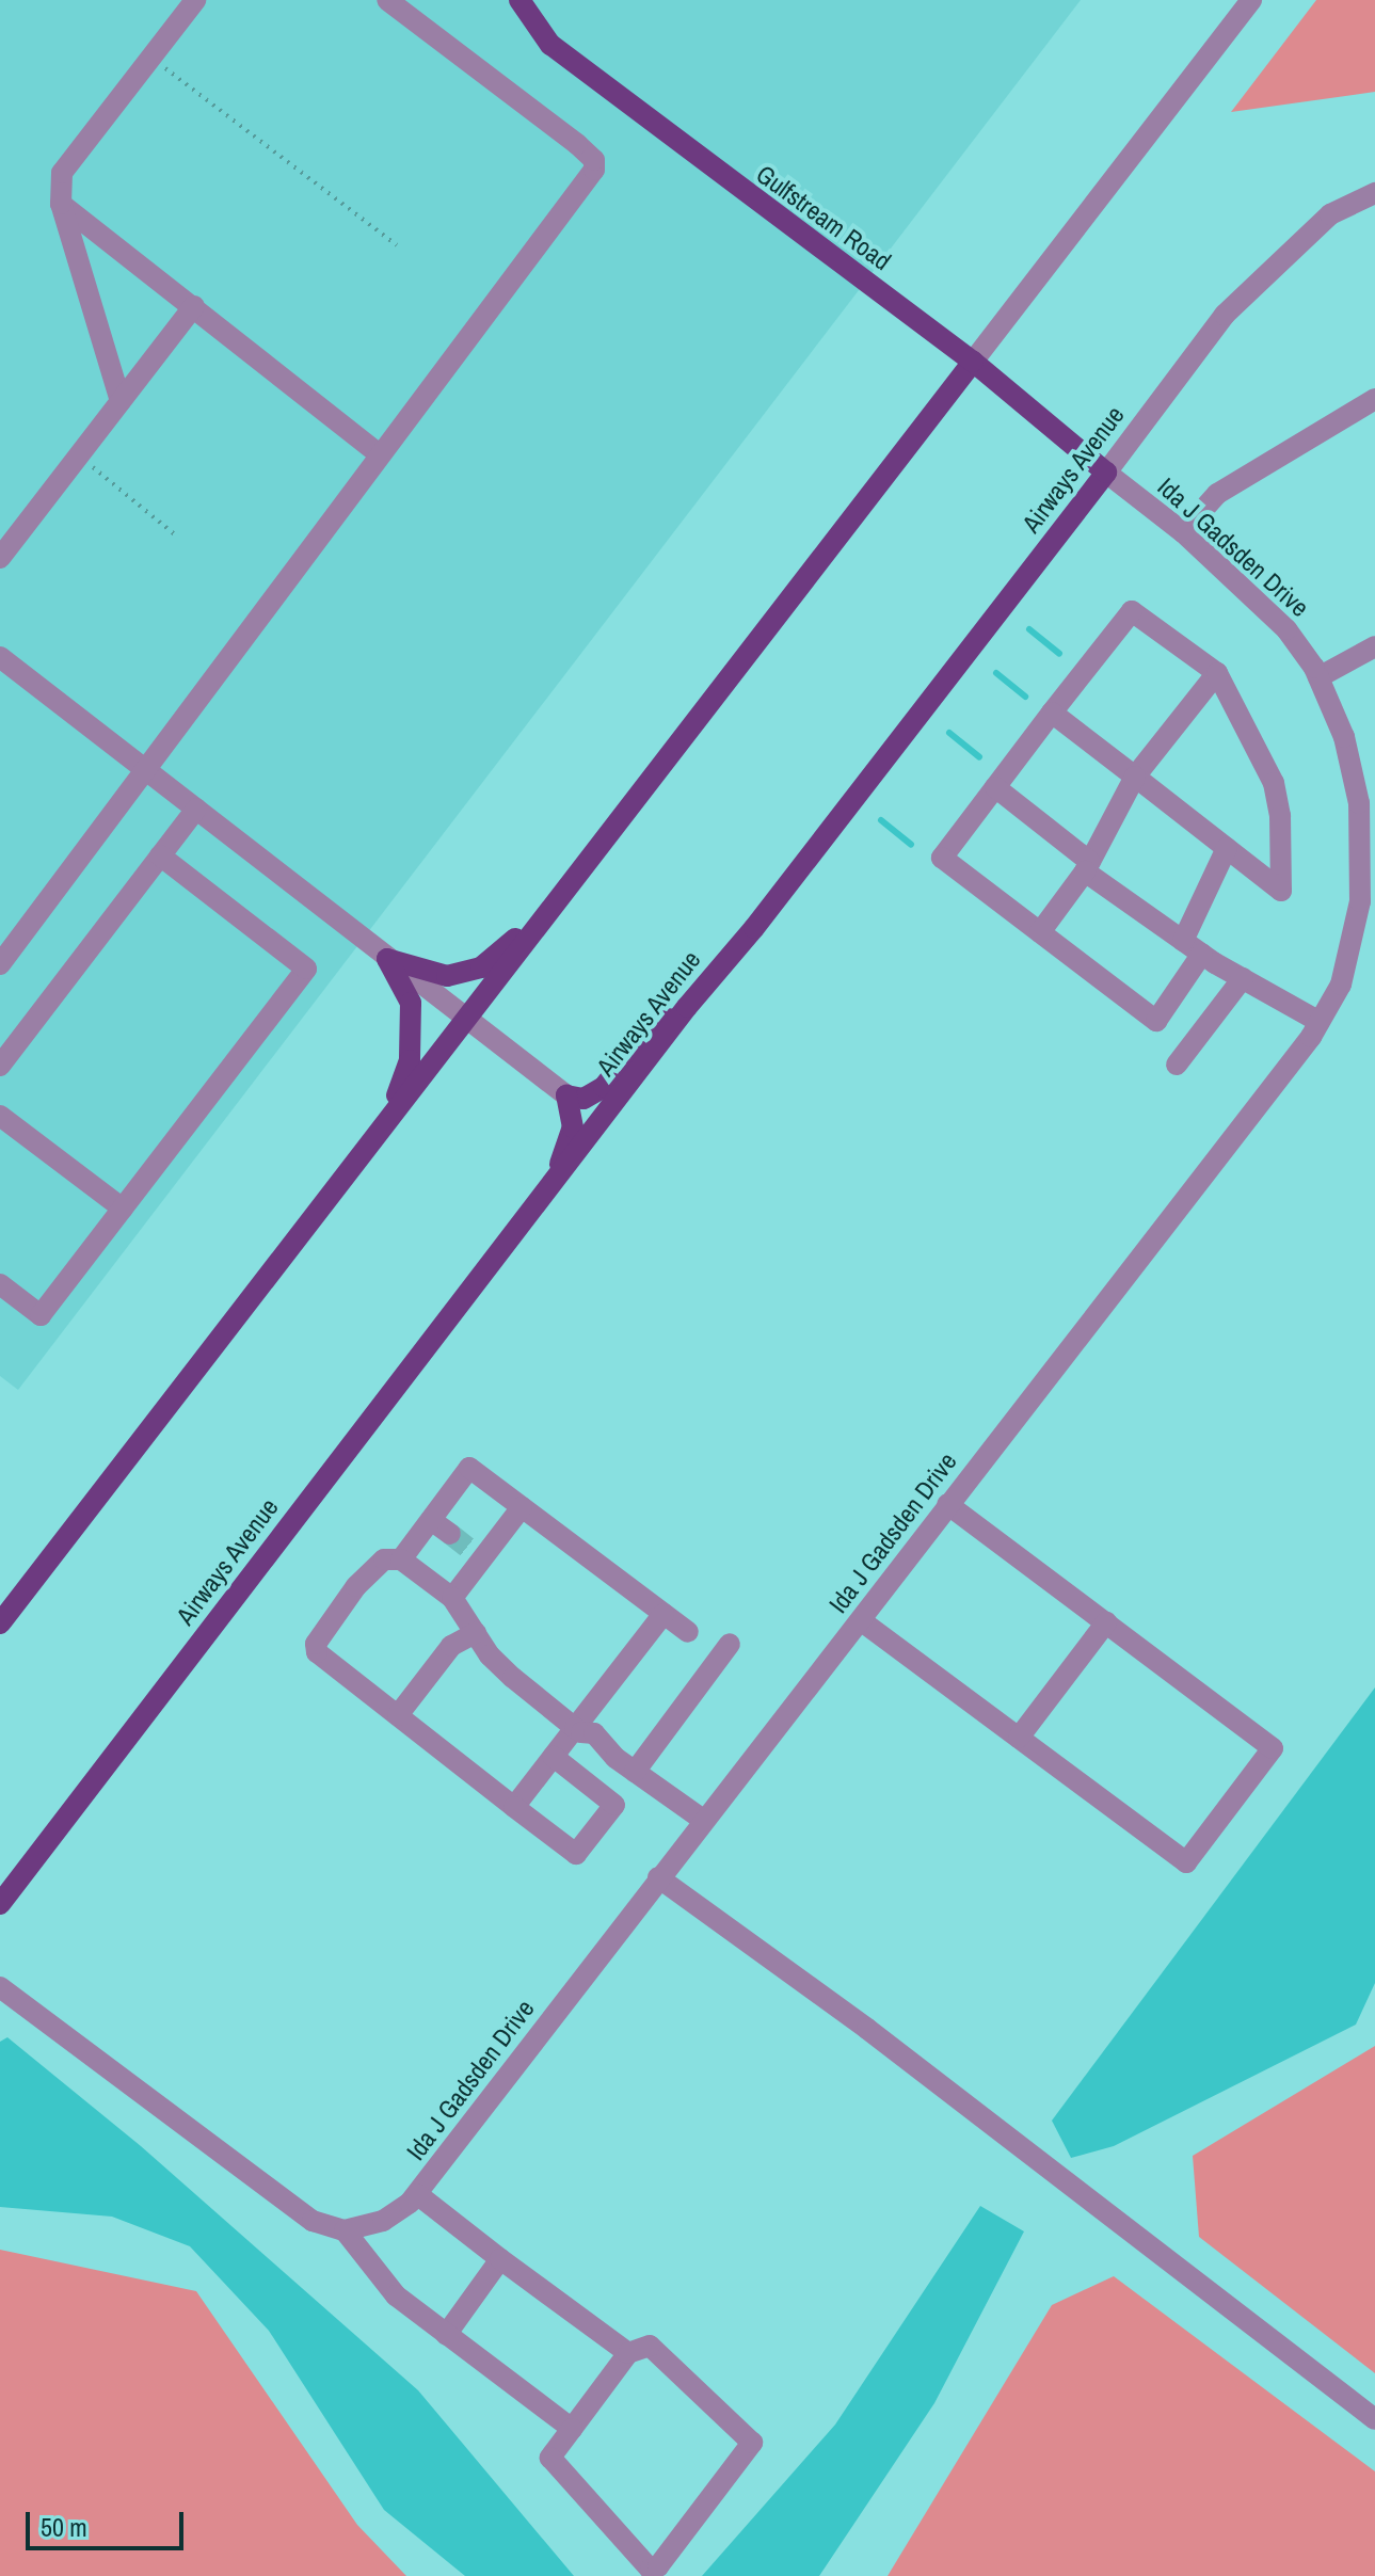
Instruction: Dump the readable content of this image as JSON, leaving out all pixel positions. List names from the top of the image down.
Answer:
{
  "streets": {
    "main road": ["Gulfstream Road", "Airways Avenue"],
    "street": ["Ida J Gadsden Drive"]
  },
  "crossings": [
    ["Gulfstream Road", "Airways Avenue"],
    ["Gulfstream Road", "Ida J Gadsden Drive"],
    ["Airways Avenue", "Ida J Gadsden Drive"]
  ],
  "scale_bar": "50 m"
}
